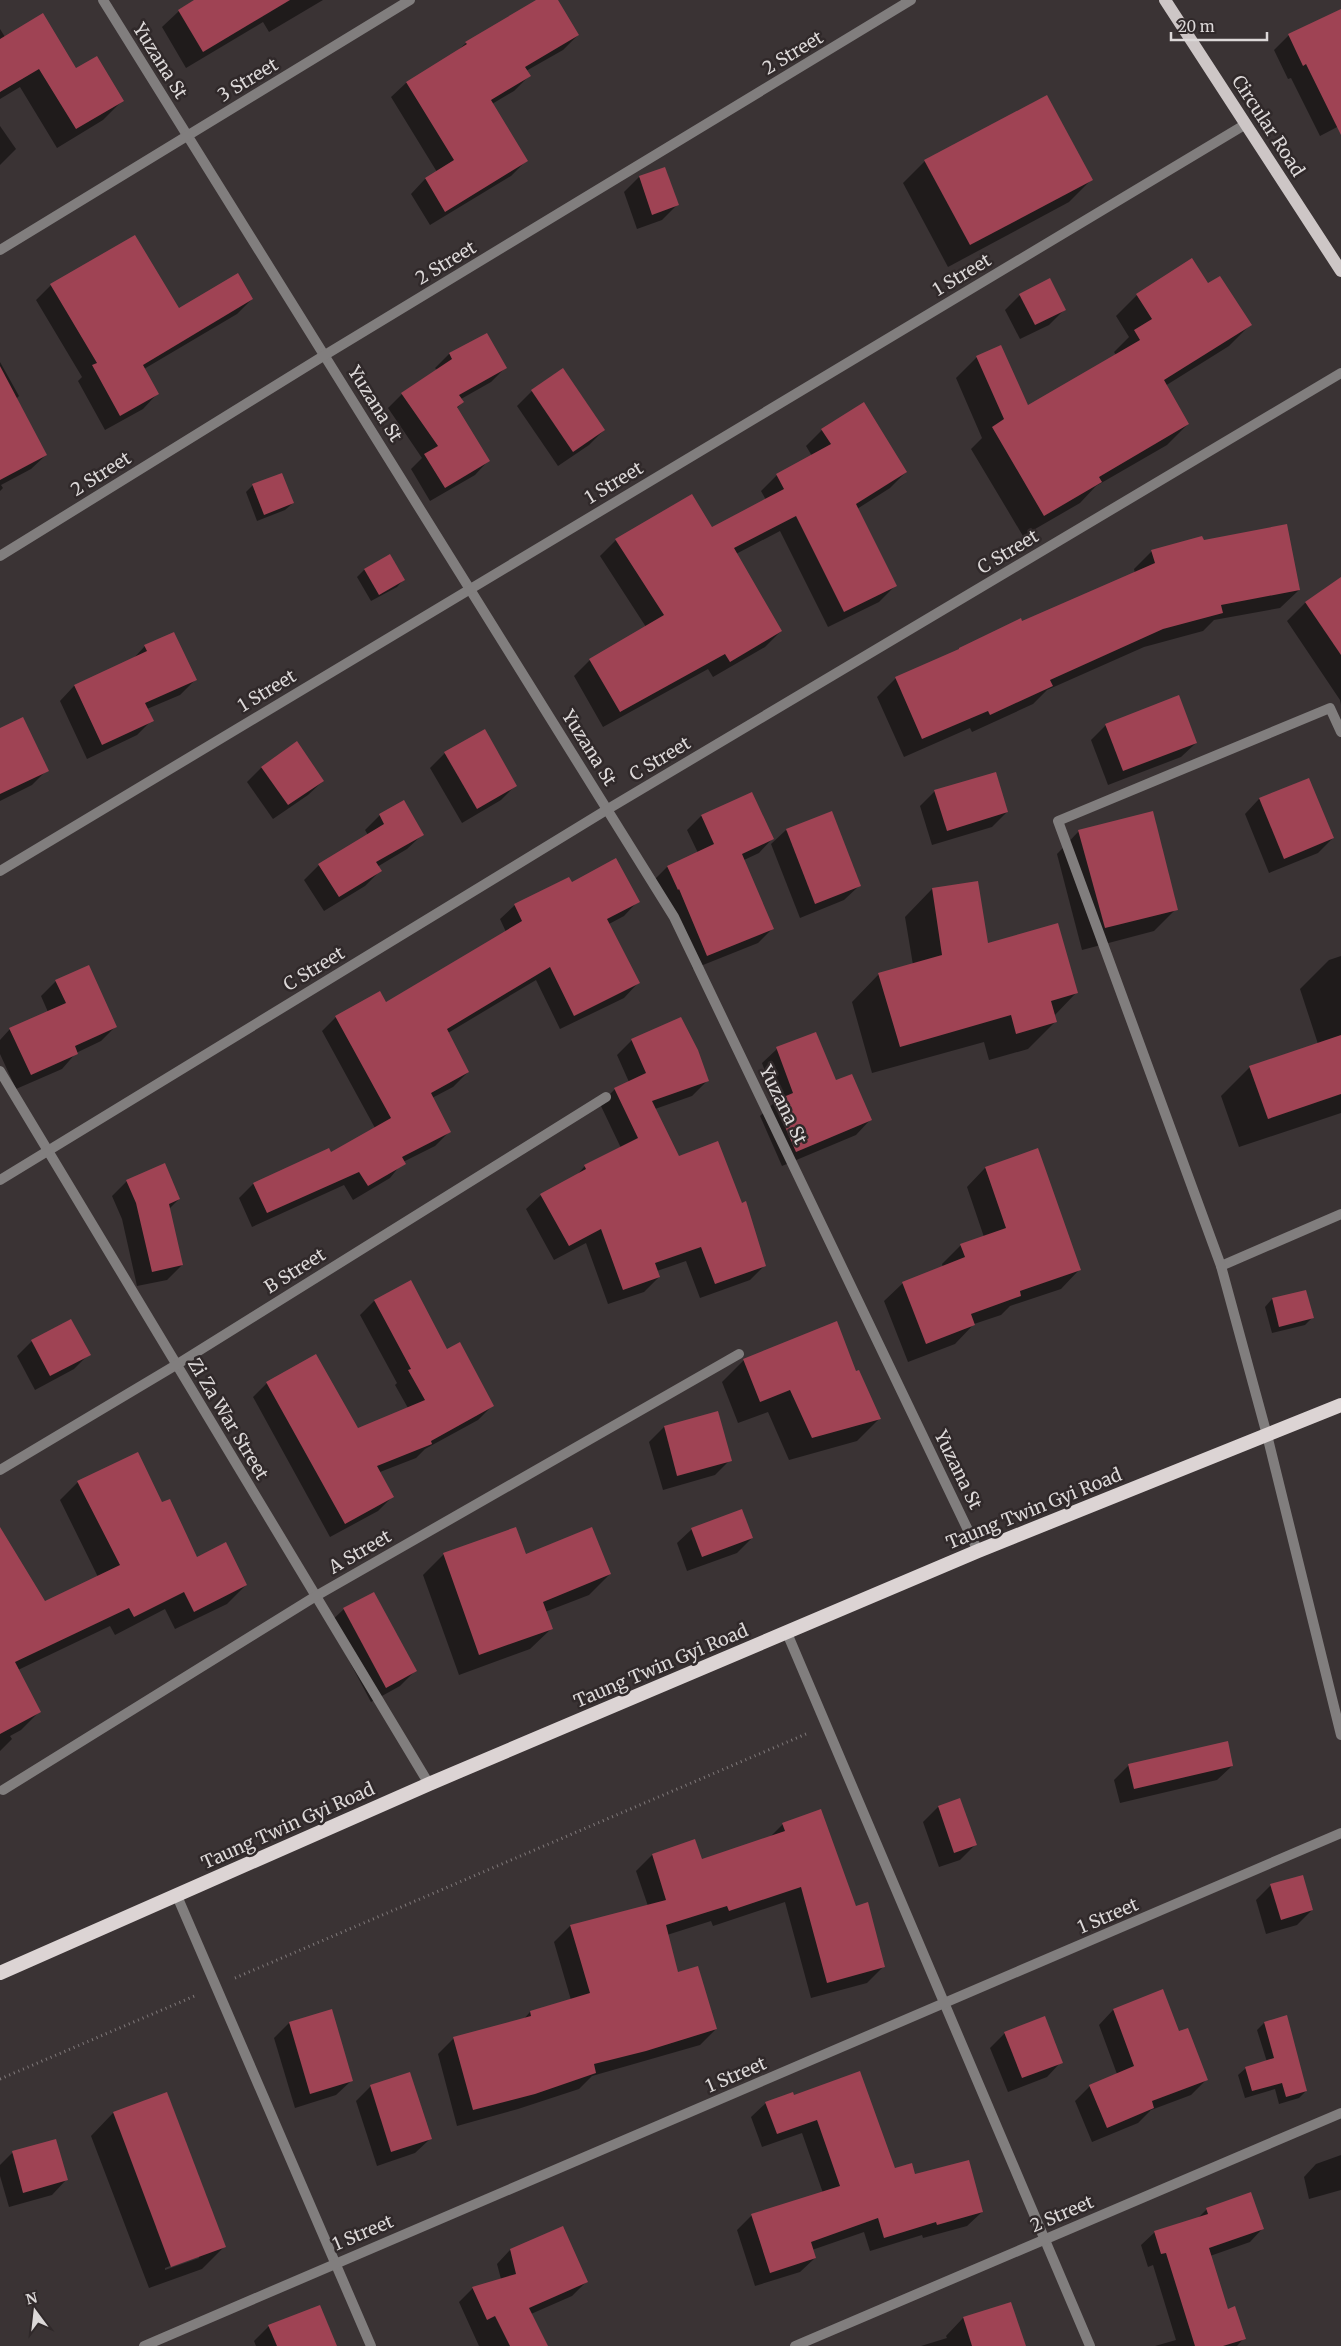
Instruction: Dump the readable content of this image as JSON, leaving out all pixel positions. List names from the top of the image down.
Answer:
{
  "streets": {
    "highway": ["Taung Twin Gyi Road"],
    "main road": ["Circular Road"],
    "street": [
      "2 Street",
      "Yuzana St",
      "3 Street",
      "1 Street",
      "C Street",
      "B Street",
      "Zi Za War Street",
      "A Street"
    ]
  },
  "crossings": [
    ["2 Street", "Yuzana St"],
    ["Yuzana St", "3 Street"],
    ["Yuzana St", "1 Street"],
    ["Yuzana St", "C Street"],
    ["Yuzana St", "Taung Twin Gyi Road"],
    ["Circular Road", "1 Street"],
    ["C Street", "Zi Za War Street"],
    ["B Street", "Zi Za War Street"],
    ["Zi Za War Street", "Taung Twin Gyi Road"],
    ["Zi Za War Street", "A Street"]
  ],
  "scale_bar": "20 m",
  "north": "top"
}
